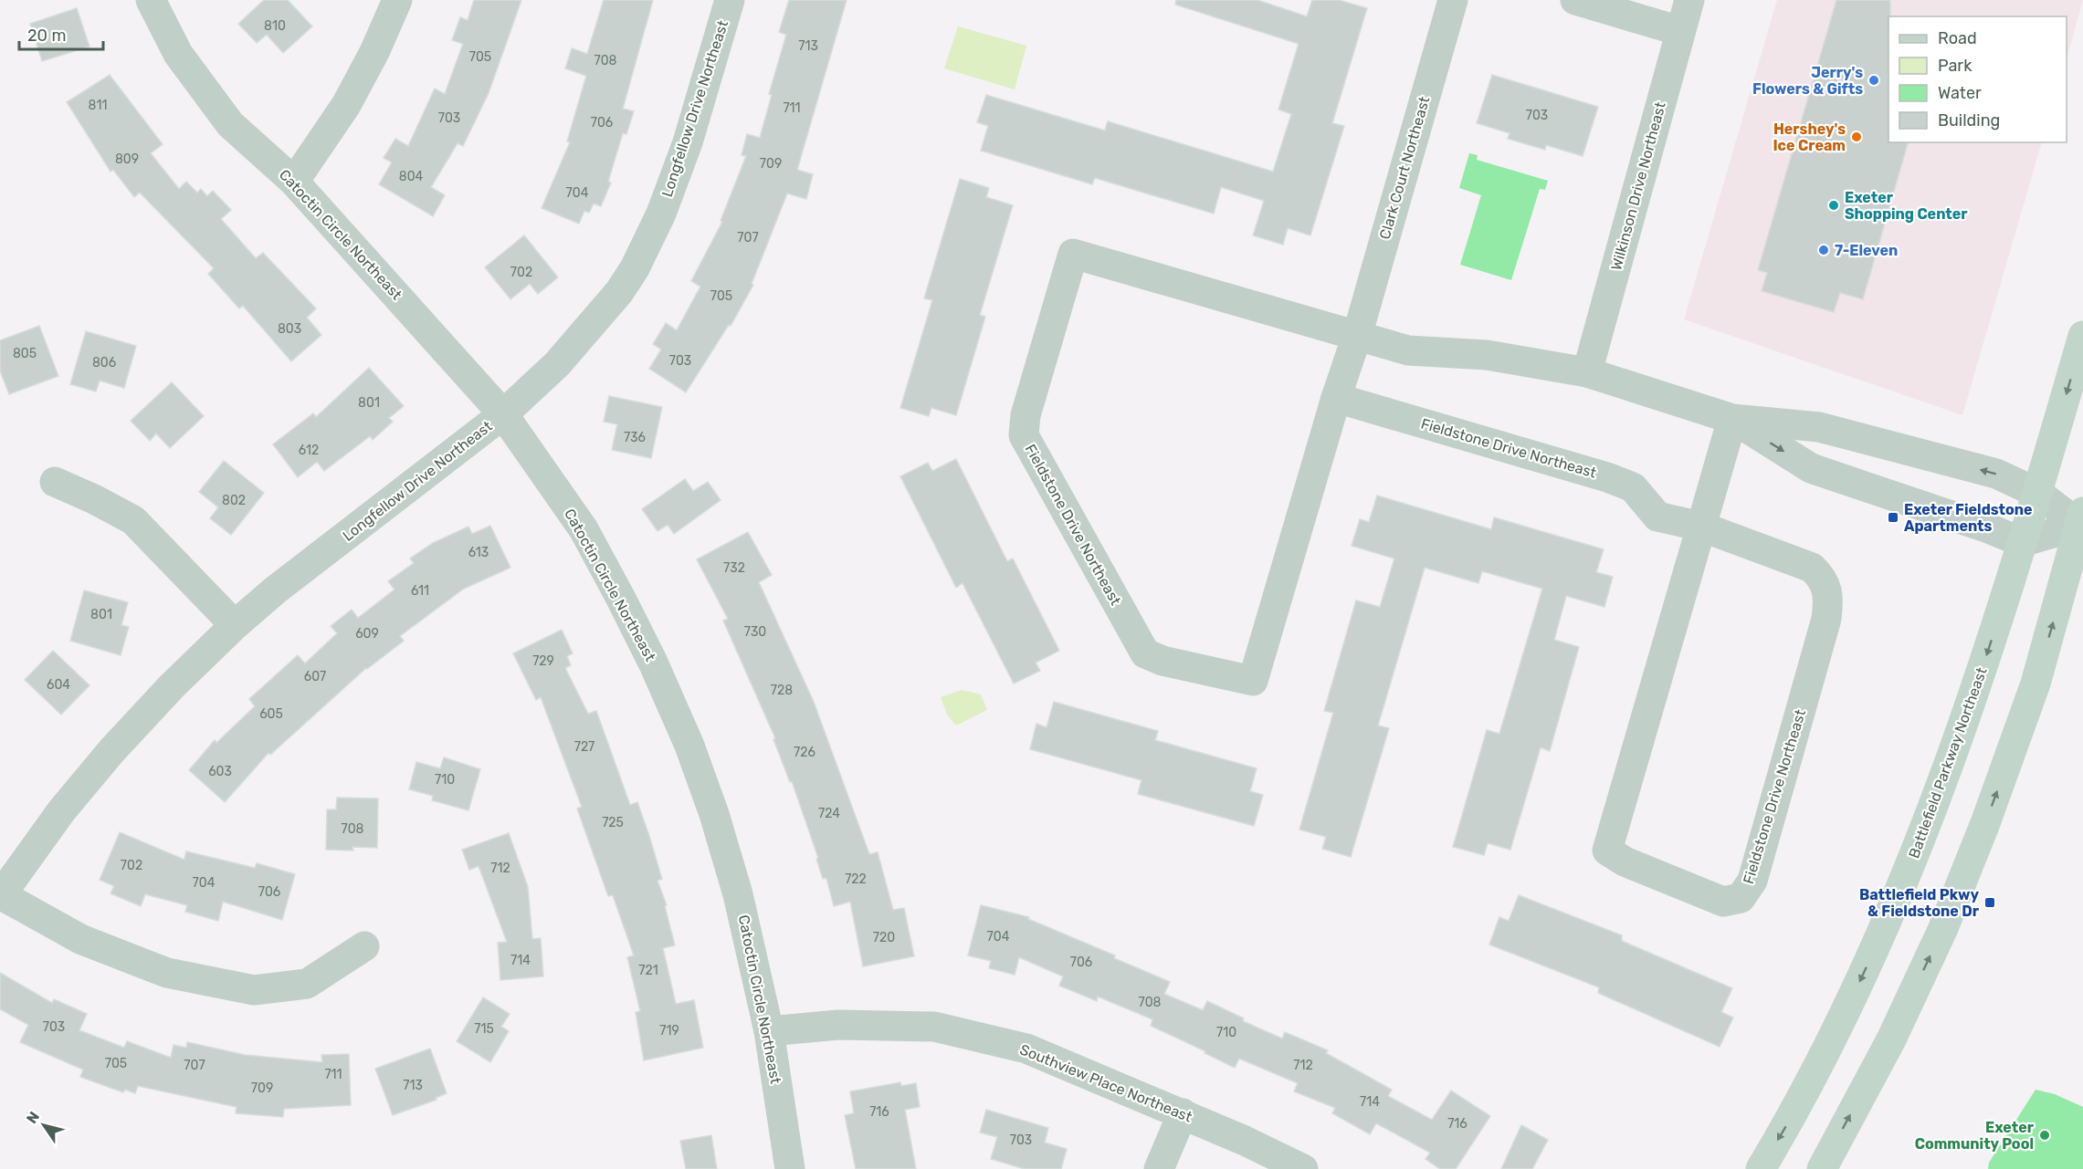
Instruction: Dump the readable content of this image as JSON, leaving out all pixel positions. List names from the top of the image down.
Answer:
{
  "streets": {
    "main road": ["Battlefield Parkway Northeast"],
    "street": [
      "Longfellow Drive Northeast",
      "Clark Court Northeast",
      "Wilkinson Drive Northeast",
      "Catoctin Circle Northeast",
      "Fieldstone Drive Northeast",
      "Southview Place Northeast"
    ]
  },
  "crossings": [
    ["Longfellow Drive Northeast", "Catoctin Circle Northeast"],
    ["Clark Court Northeast", "Fieldstone Drive Northeast"],
    ["Wilkinson Drive Northeast", "Fieldstone Drive Northeast"],
    ["Catoctin Circle Northeast", "Southview Place Northeast"],
    ["Fieldstone Drive Northeast", "Battlefield Parkway Northeast"]
  ],
  "places": {
    "other": [
      "Jerry's Flowers & Gifts",
      "Hershey's Ice Cream",
      "Exeter Shopping Center",
      "7-Eleven",
      "Exeter Community Pool"
    ],
    "transit": ["Exeter Fieldstone Apartments", "Battlefield Pkwy & Fieldstone Dr"]
  },
  "house_numbers": [
    "810",
    "713",
    "705",
    "708",
    "811",
    "711",
    "703",
    "703",
    "706",
    "809",
    "709",
    "804",
    "704",
    "707",
    "702",
    "705",
    "803",
    "805",
    "703",
    "806",
    "801",
    "736",
    "612",
    "802",
    "613",
    "732",
    "611",
    "801",
    "730",
    "609",
    "729",
    "607",
    "604",
    "728",
    "605",
    "727",
    "726",
    "603",
    "710",
    "724",
    "725",
    "708",
    "702",
    "712",
    "722",
    "704",
    "706",
    "704",
    "720",
    "714",
    "706",
    "721",
    "708",
    "703",
    "715",
    "719",
    "710",
    "705",
    "707",
    "712",
    "711",
    "713",
    "709",
    "714",
    "716",
    "716",
    "703"
  ],
  "legend": [
    "Road",
    "Park",
    "Water",
    "Building"
  ],
  "scale_bar": "20 m",
  "north": "top left"
}
